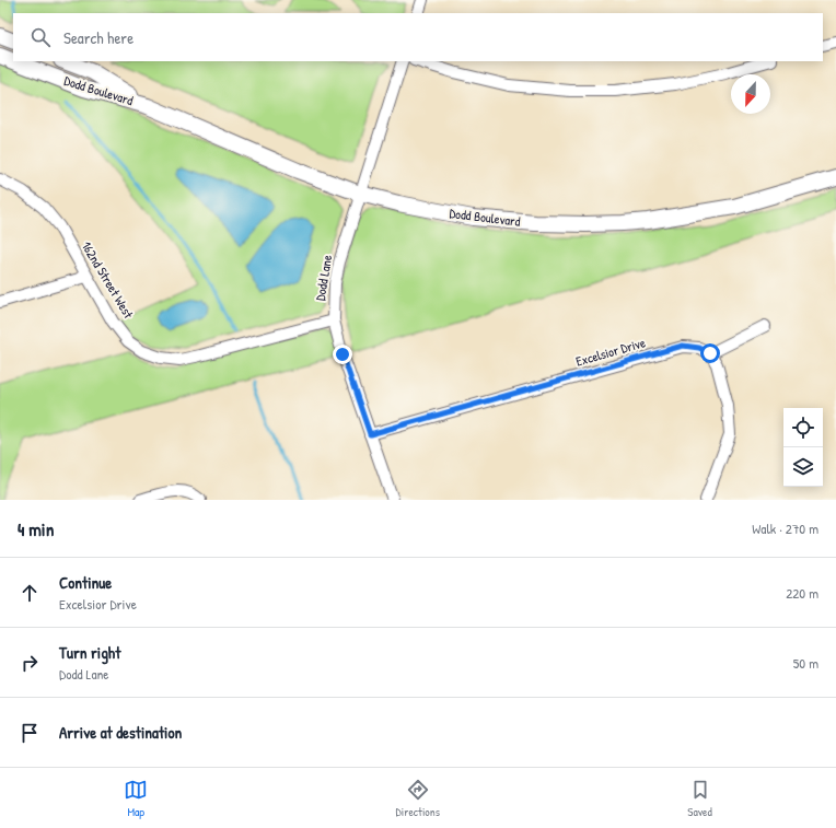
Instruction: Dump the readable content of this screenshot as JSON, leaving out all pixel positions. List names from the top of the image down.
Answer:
{
  "streets": {
    "street": [
      "Dodd Boulevard",
      "Dodd Lane",
      "162nd Street West",
      "Excelsior Drive"
    ]
  },
  "crossings": [
    ["Dodd Boulevard", "Dodd Lane"],
    ["Dodd Lane", "162nd Street West"],
    ["Dodd Lane", "Excelsior Drive"]
  ],
  "north": "bottom",
  "page": {
    "search": "Search here",
    "heading": ["4 min", "Walk · 270 m"],
    "list": [
      ["Continue", "Excelsior Drive", "220 m"],
      ["Turn right", "Dodd Lane", "50 m"],
      "Arrive at destination"
    ],
    "nav": ["Map", "Directions", "Saved"]
  }
}
